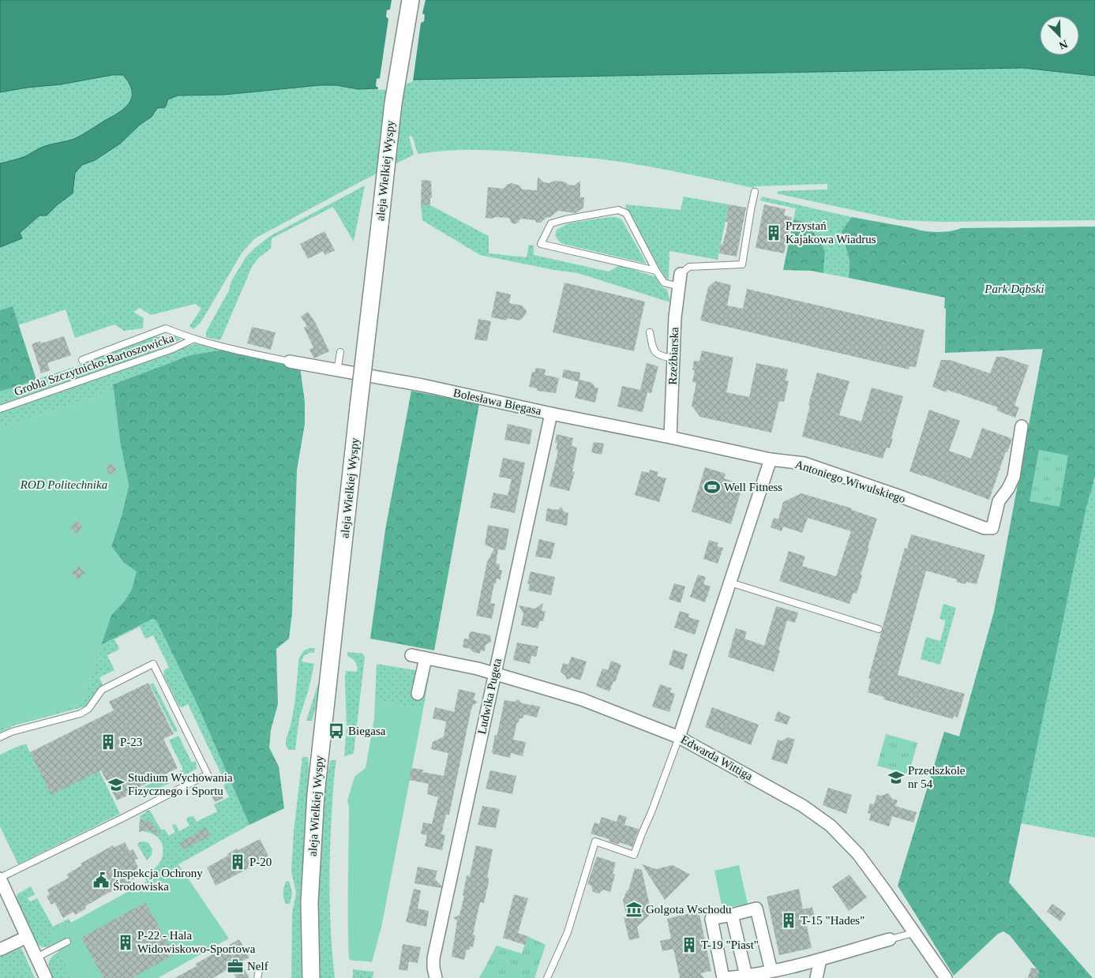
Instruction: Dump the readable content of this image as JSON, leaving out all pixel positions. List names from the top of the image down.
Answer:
{
  "streets": {
    "main road": ["aleja Wielkiej Wyspy"],
    "street": [
      "Rzeźbiarska",
      "Bolesława Biegasa",
      "Antoniego Wiwulskiego",
      "Ludwika Pugeta",
      "Edwarda Wittiga"
    ],
    "lane": ["Grobla Szczytnicko-Bartoszowicka"]
  },
  "crossings": [
    ["Rzeźbiarska", "Bolesława Biegasa"],
    ["Grobla Szczytnicko-Bartoszowicka", "Bolesława Biegasa"],
    ["Bolesława Biegasa", "Antoniego Wiwulskiego"],
    ["Bolesława Biegasa", "Ludwika Pugeta"],
    ["Ludwika Pugeta", "Edwarda Wittiga"]
  ],
  "parks": ["Park Dąbski", "ROD Politechnika"],
  "places": {
    "building": [
      "Przystań Kajakowa Wiadrus",
      "P-23",
      "P-20",
      "T-15 \"Hades\"",
      "P-22 - Hala Widowiskowo-Sportowa",
      "T-19 \"Piast\""
    ],
    "sports": ["Well Fitness"],
    "bus stop": ["Biegasa"],
    "school or university": ["Przedszkole nr 54", "Studium Wychowania Fizycznego i Sportu"],
    "public building": ["Inspekcja Ochrony Środowiska"],
    "museum": ["Golgota Wschodu"],
    "office": ["Nelf"]
  },
  "north": "bottom right"
}
